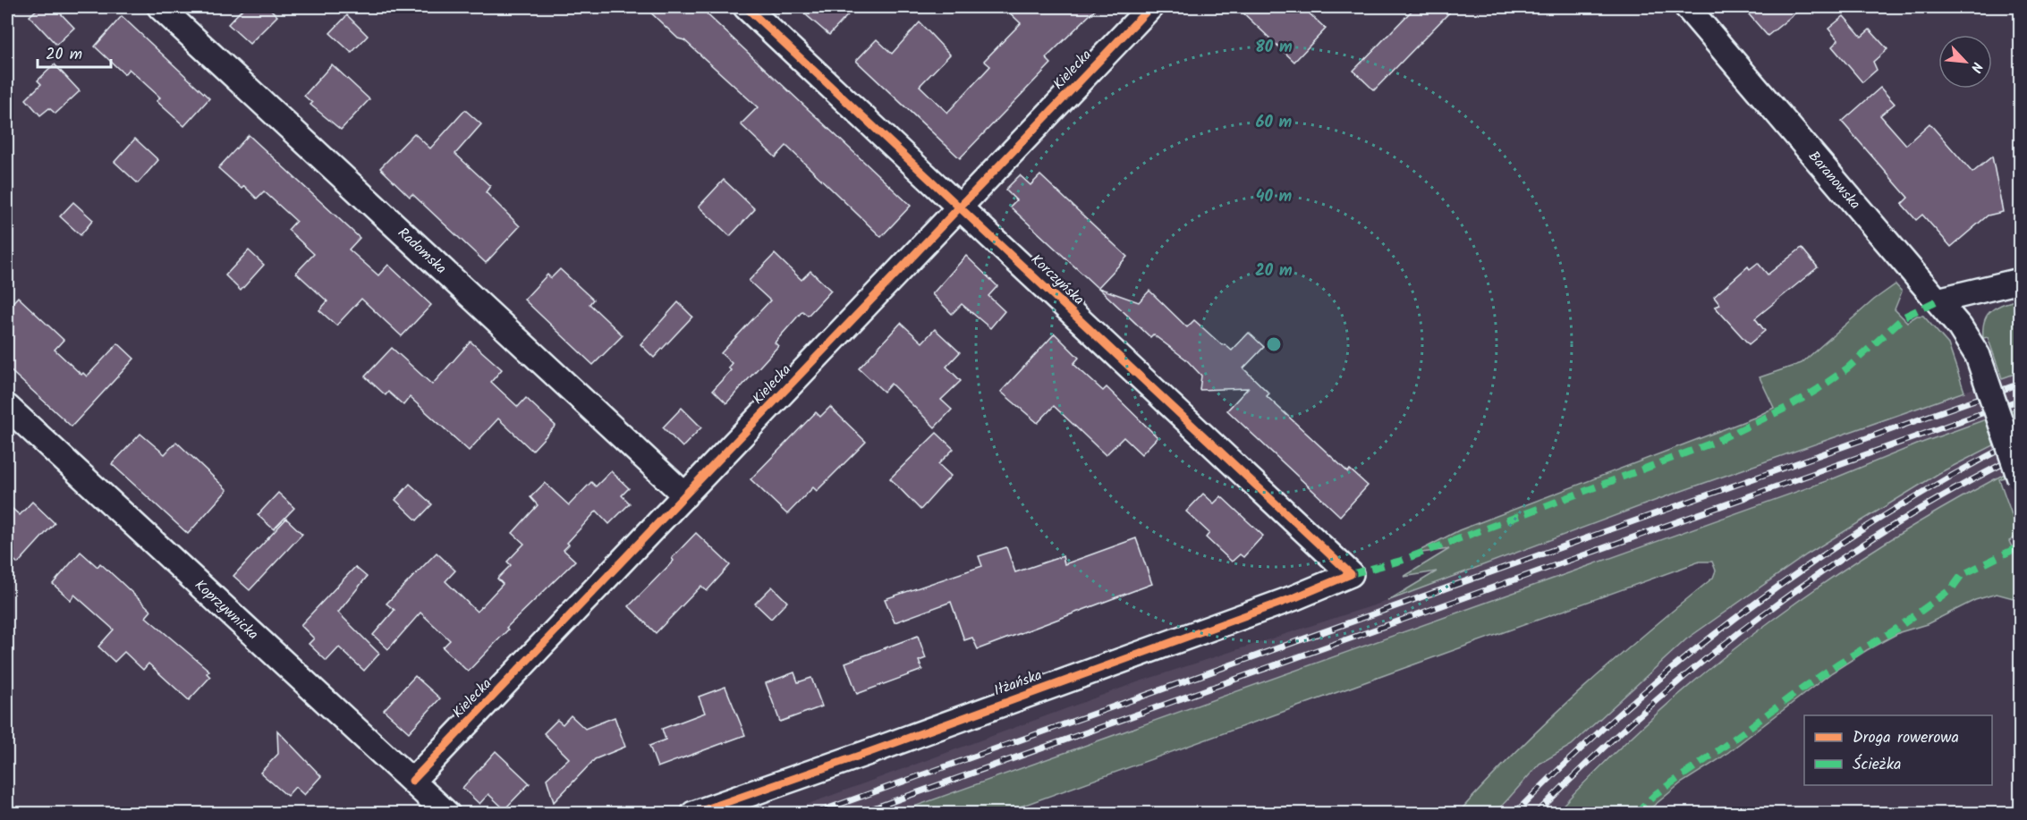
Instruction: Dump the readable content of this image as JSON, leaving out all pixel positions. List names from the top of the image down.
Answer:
{
  "streets": {
    "street": [
      "Kielecka",
      "Baranowska",
      "Radomska",
      "Korczyńska",
      "Koprzywnicka",
      "Iłżańska"
    ]
  },
  "crossings": [
    ["Kielecka", "Radomska"],
    ["Kielecka", "Korczyńska"],
    ["Kielecka", "Koprzywnicka"],
    ["Korczyńska", "Iłżańska"]
  ],
  "legend": ["Droga rowerowa", "Ścieżka"],
  "scale_bar": "20 m",
  "north": "bottom right",
  "rings": [
    "80 m",
    "60 m",
    "40 m",
    "20 m"
  ]
}
